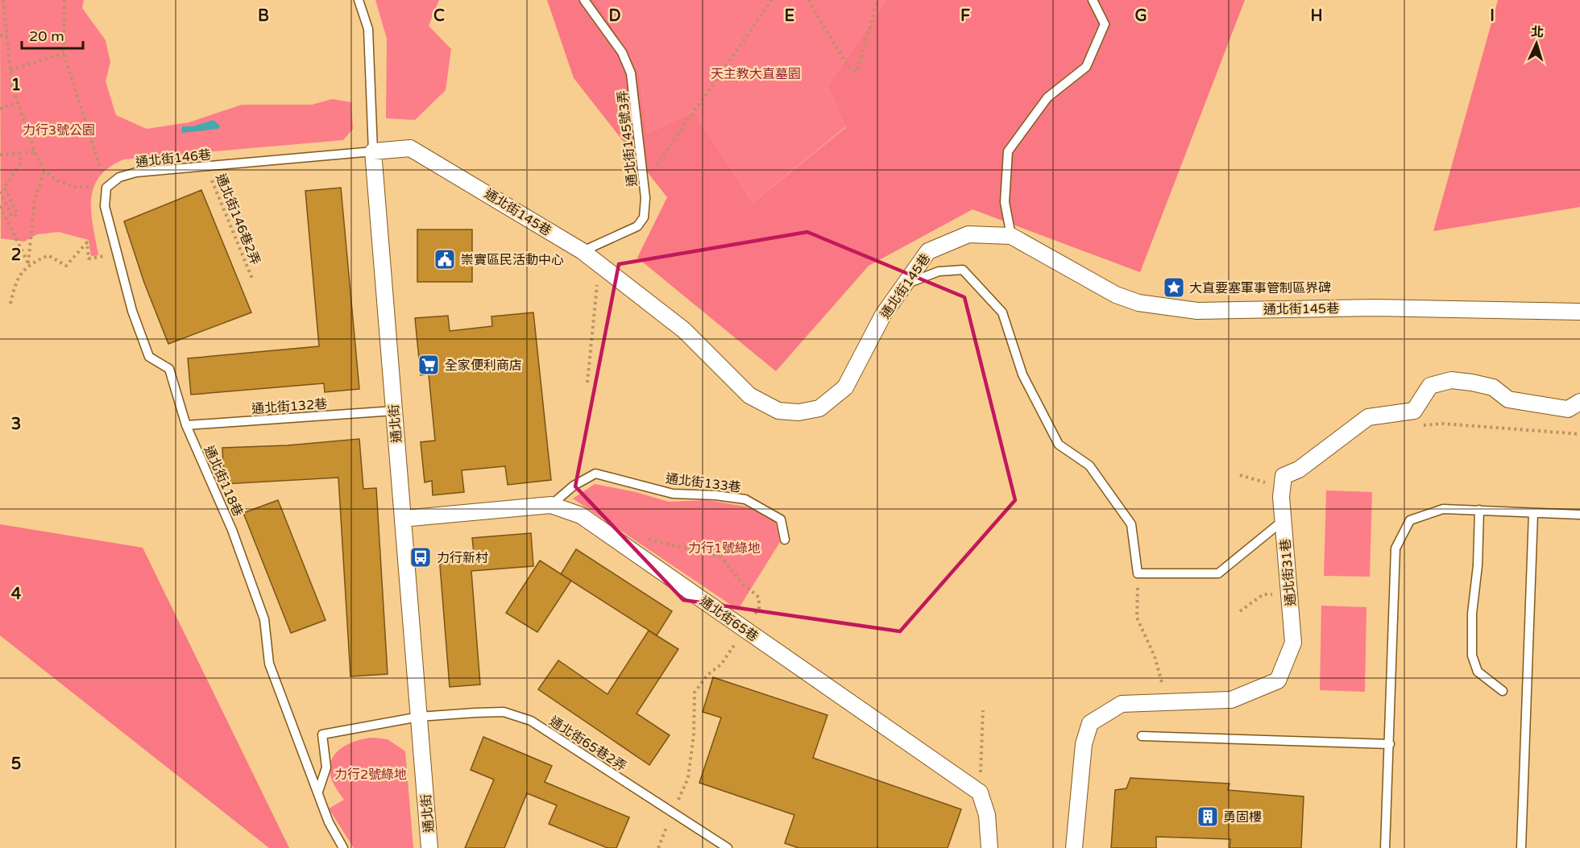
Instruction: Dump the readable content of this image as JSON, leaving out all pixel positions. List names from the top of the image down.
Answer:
{
  "streets": {
    "street": [
      "通北街145巷",
      "通北街",
      "通北街31巷",
      "通北街65巷"
    ],
    "lane": [
      "通北街145號3弄",
      "通北街146巷",
      "通北街132巷",
      "通北街118巷",
      "通北街133巷",
      "通北街65巷2弄"
    ],
    "path": ["通北街146巷2弄"]
  },
  "crossings": [
    ["通北街145號3弄", "通北街145巷"],
    ["通北街146巷", "通北街145巷"],
    ["通北街146巷", "通北街146巷2弄"],
    ["通北街146巷", "通北街"],
    ["通北街146巷", "通北街118巷"],
    ["通北街145巷", "通北街"],
    ["通北街132巷", "通北街"],
    ["通北街132巷", "通北街118巷"],
    ["通北街", "通北街65巷"],
    ["通北街", "通北街65巷2弄"],
    ["通北街133巷", "通北街65巷"]
  ],
  "parks": [
    "天主教大直墓園",
    "力行3號公園",
    "力行1號綠地",
    "力行2號綠地"
  ],
  "places": {
    "public building": ["崇實區民活動中心"],
    "place": ["大直要塞軍事管制區界碑"],
    "supermarket": ["全家便利商店"],
    "bus stop": ["力行新村"],
    "building": ["勇固樓"]
  },
  "scale_bar": "20 m",
  "north": "top",
  "grid": {
    "columns": [
      "B",
      "C",
      "D",
      "E",
      "F",
      "G",
      "H",
      "I"
    ],
    "rows": [
      "1",
      "2",
      "3",
      "4",
      "5"
    ]
  }
}
